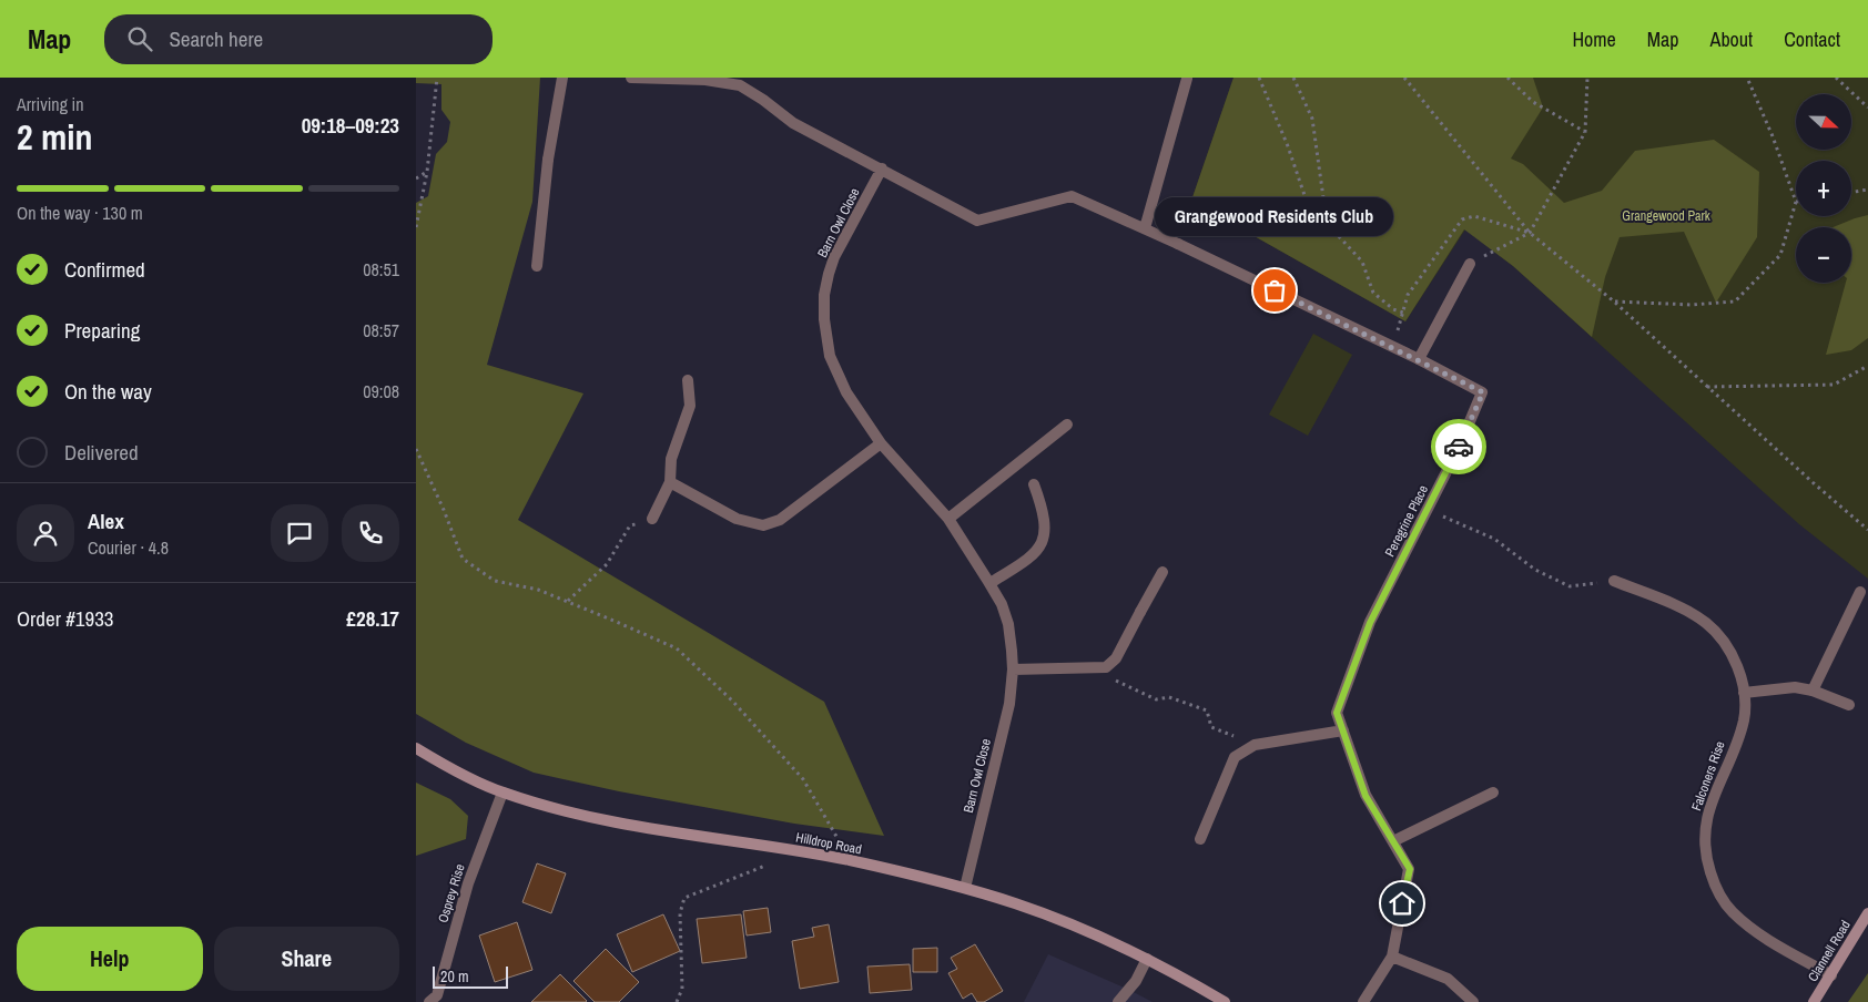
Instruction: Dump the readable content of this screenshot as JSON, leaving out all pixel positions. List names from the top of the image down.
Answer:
{
  "streets": {
    "street": [
      "Barn Owl Close",
      "Peregrine Place",
      "Falconers Rise",
      "Hilldrop Road",
      "Osprey Rise",
      "Clannell Road"
    ]
  },
  "crossings": [
    ["Barn Owl Close", "Hilldrop Road"],
    ["Falconers Rise", "Clannell Road"],
    ["Hilldrop Road", "Osprey Rise"]
  ],
  "parks": ["Grangewood Park"],
  "places": ["Grangewood Residents Club"],
  "scale_bar": "20 m",
  "north": "right",
  "page": {
    "header": "Map",
    "search": "Search here",
    "nav": [
      "Home",
      "Map",
      "About",
      "Contact"
    ],
    "heading": ["2 min", "Arriving in", "09:18–09:23"],
    "panel": [
      "Alex",
      "Courier · 4.8",
      "Order #1933",
      "£28.17"
    ],
    "map_buttons": ["+", "−"],
    "bar": "On the way · 130 m",
    "bubble": "Grangewood Residents Club",
    "list": [
      ["Confirmed", "08:51"],
      ["Preparing", "08:57"],
      ["On the way", "09:08"],
      "Delivered"
    ],
    "buttons": ["Help", "Share"],
    "scale": "20 m"
  }
}
